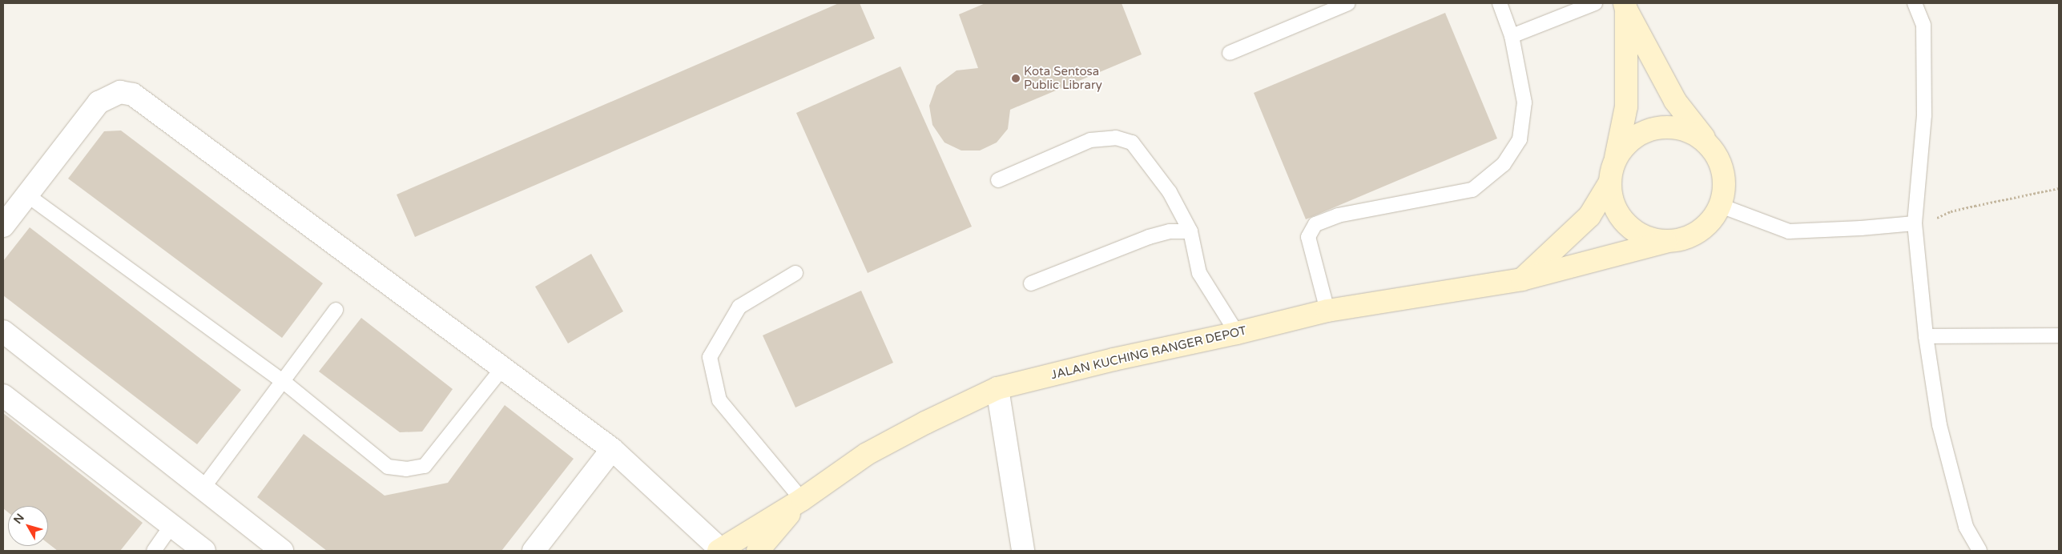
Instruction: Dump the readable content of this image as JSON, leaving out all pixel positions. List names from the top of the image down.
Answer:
{
  "streets": {
    "street": ["JALAN KUCHING RANGER DEPOT"]
  },
  "places": ["Kota Sentosa Public Library"],
  "north": "top left"
}
